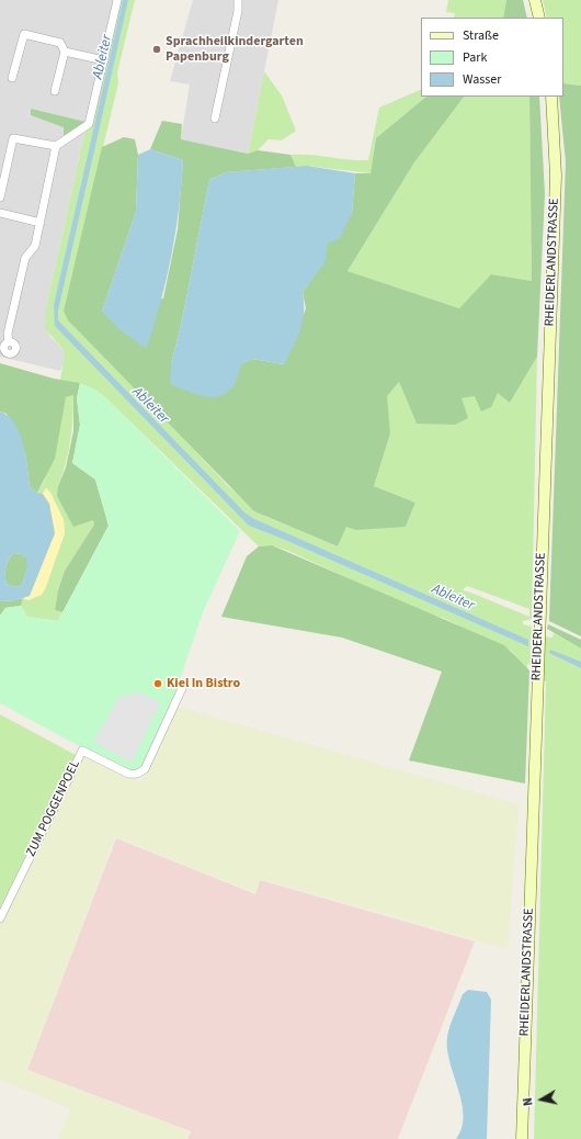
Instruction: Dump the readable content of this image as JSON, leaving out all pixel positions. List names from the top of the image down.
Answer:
{
  "streets": {
    "main road": ["RHEIDERLANDSTRASSE"],
    "street": ["ZUM POGGENPOEL"]
  },
  "water": ["Ableiter"],
  "places": ["Sprachheilkindergarten Papenburg", "Kiel In Bistro"],
  "legend": ["Straße", "Park", "Wasser"],
  "north": "left"
}
